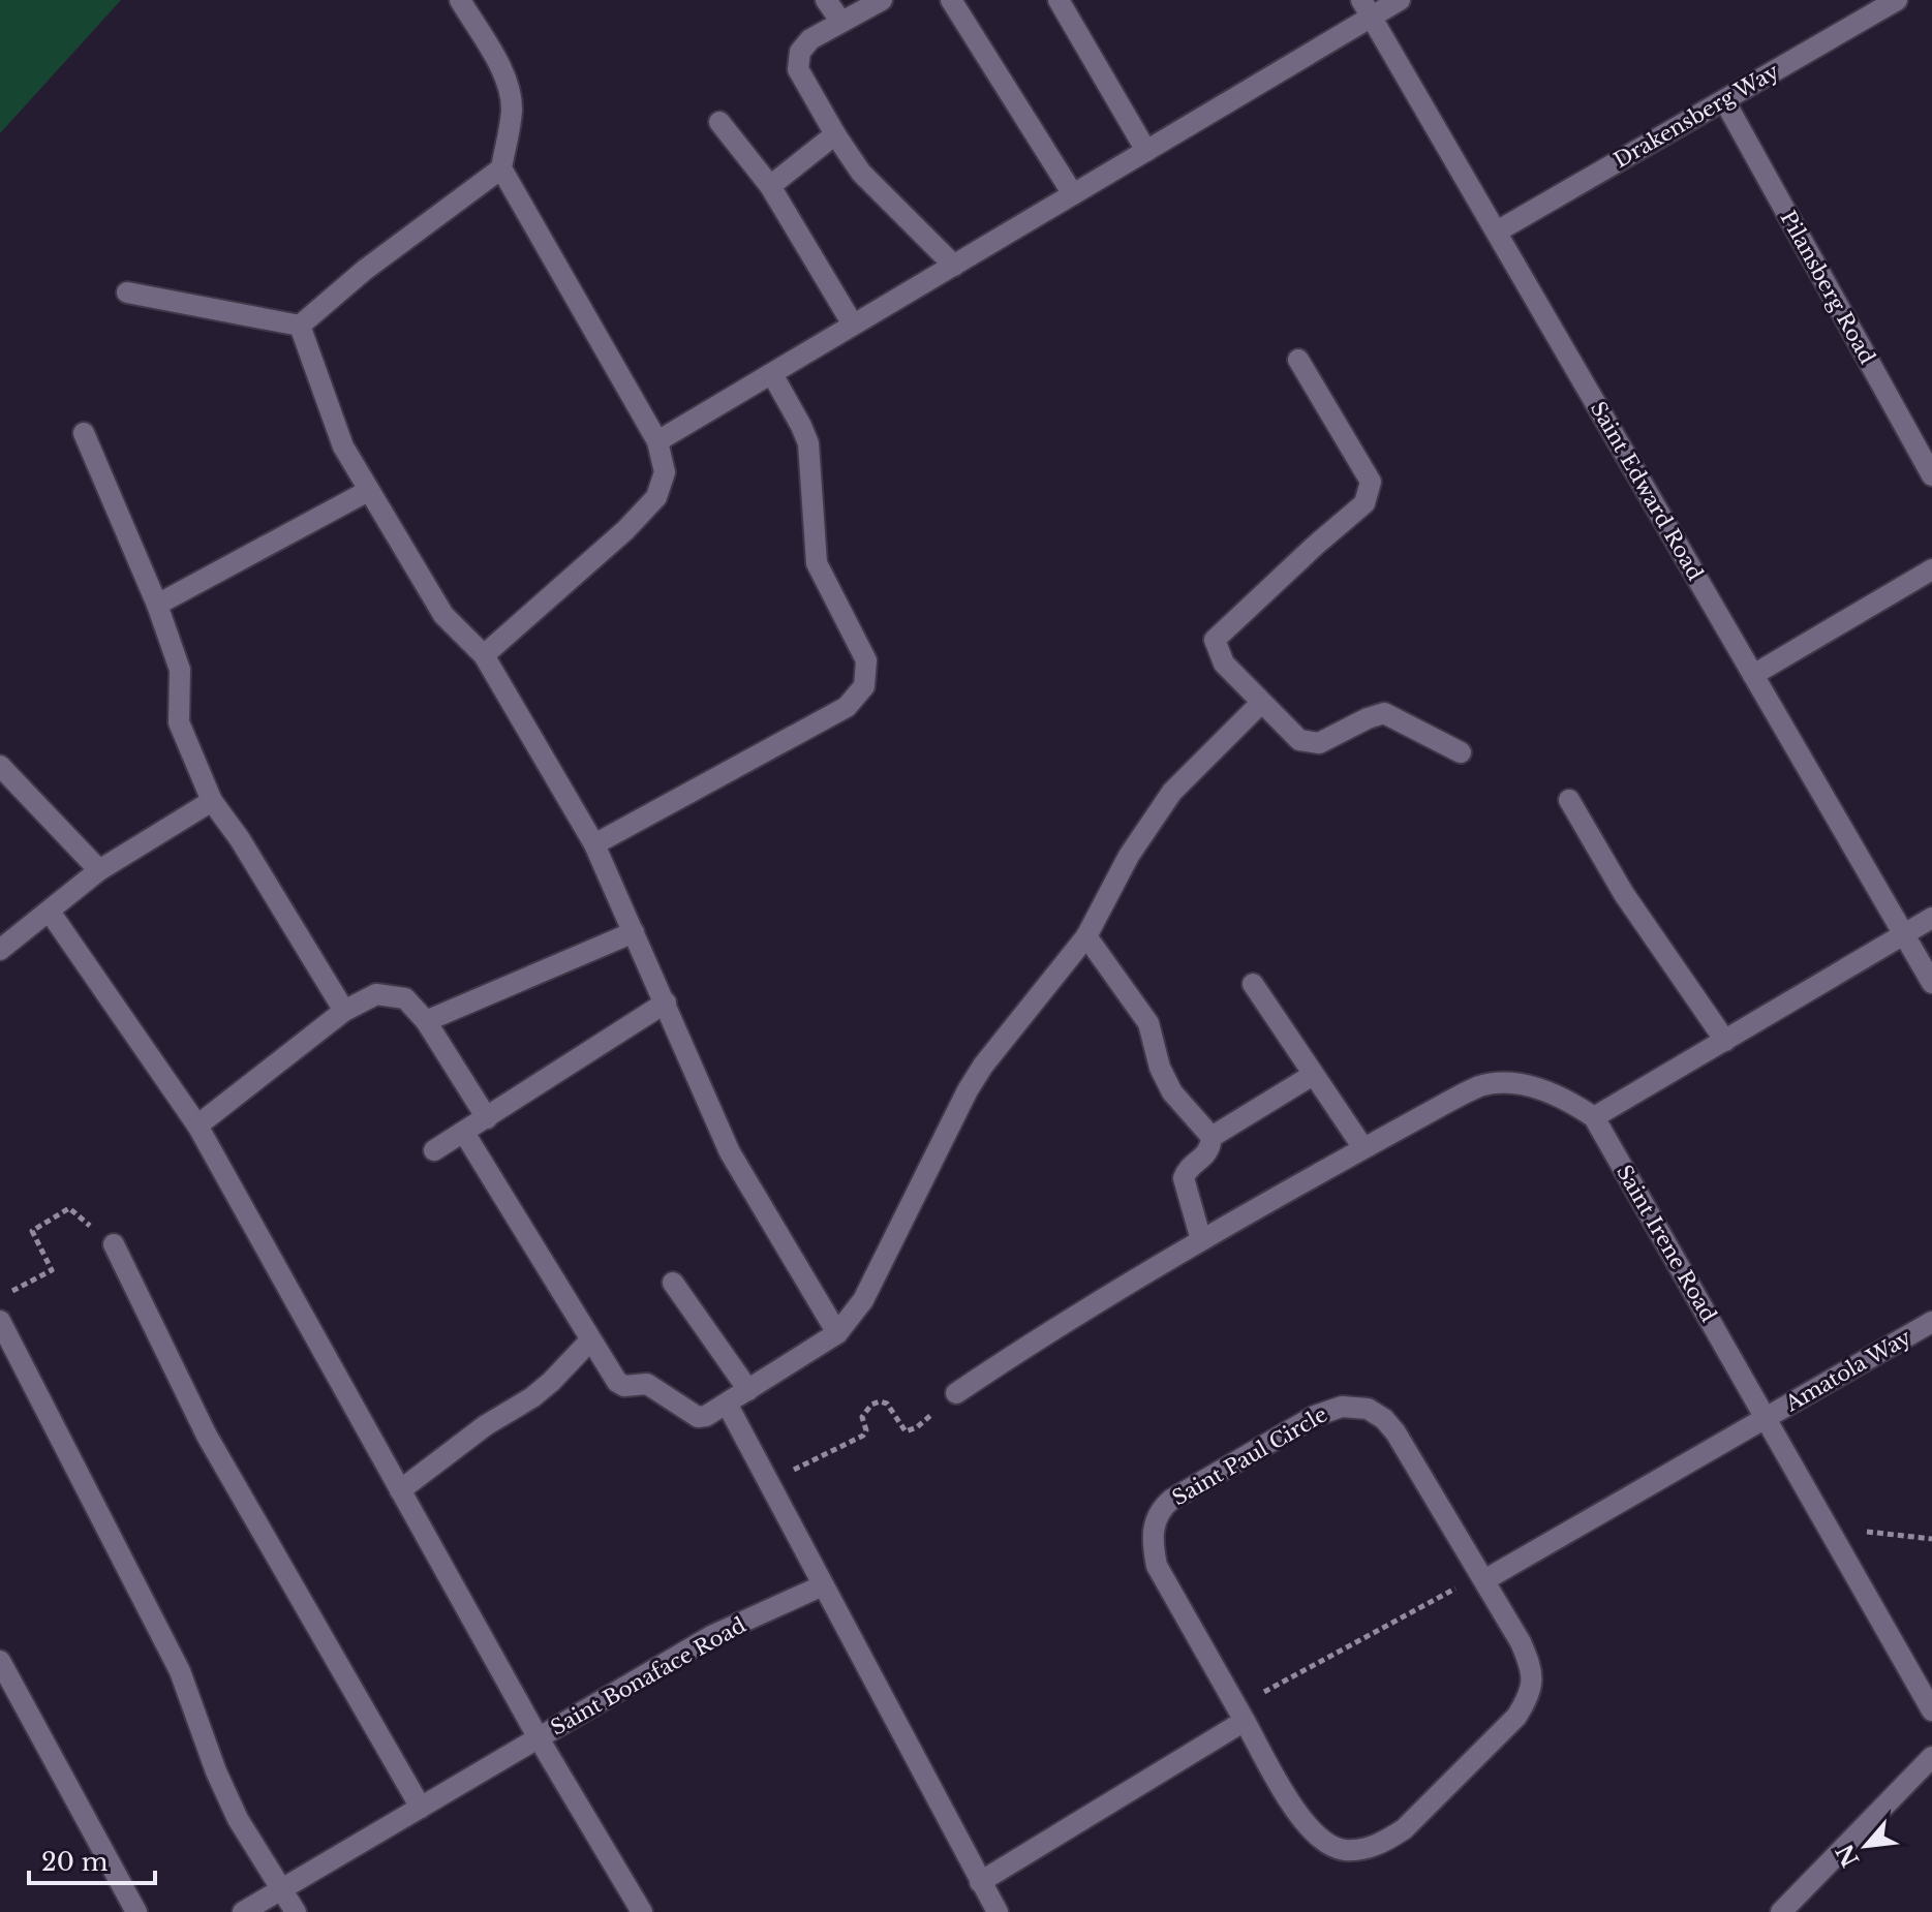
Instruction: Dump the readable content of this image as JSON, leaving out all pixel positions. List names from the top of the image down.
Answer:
{
  "streets": {
    "street": [
      "Drakensberg Way",
      "Pilansberg Road",
      "Saint Edward Road",
      "Saint Irene Road",
      "Amatola Way",
      "Saint Paul Circle",
      "Saint Bonaface Road"
    ]
  },
  "crossings": [
    ["Drakensberg Way", "Pilansberg Road"],
    ["Drakensberg Way", "Saint Edward Road"],
    ["Saint Irene Road", "Amatola Way"]
  ],
  "scale_bar": "20 m",
  "north": "bottom left"
}
